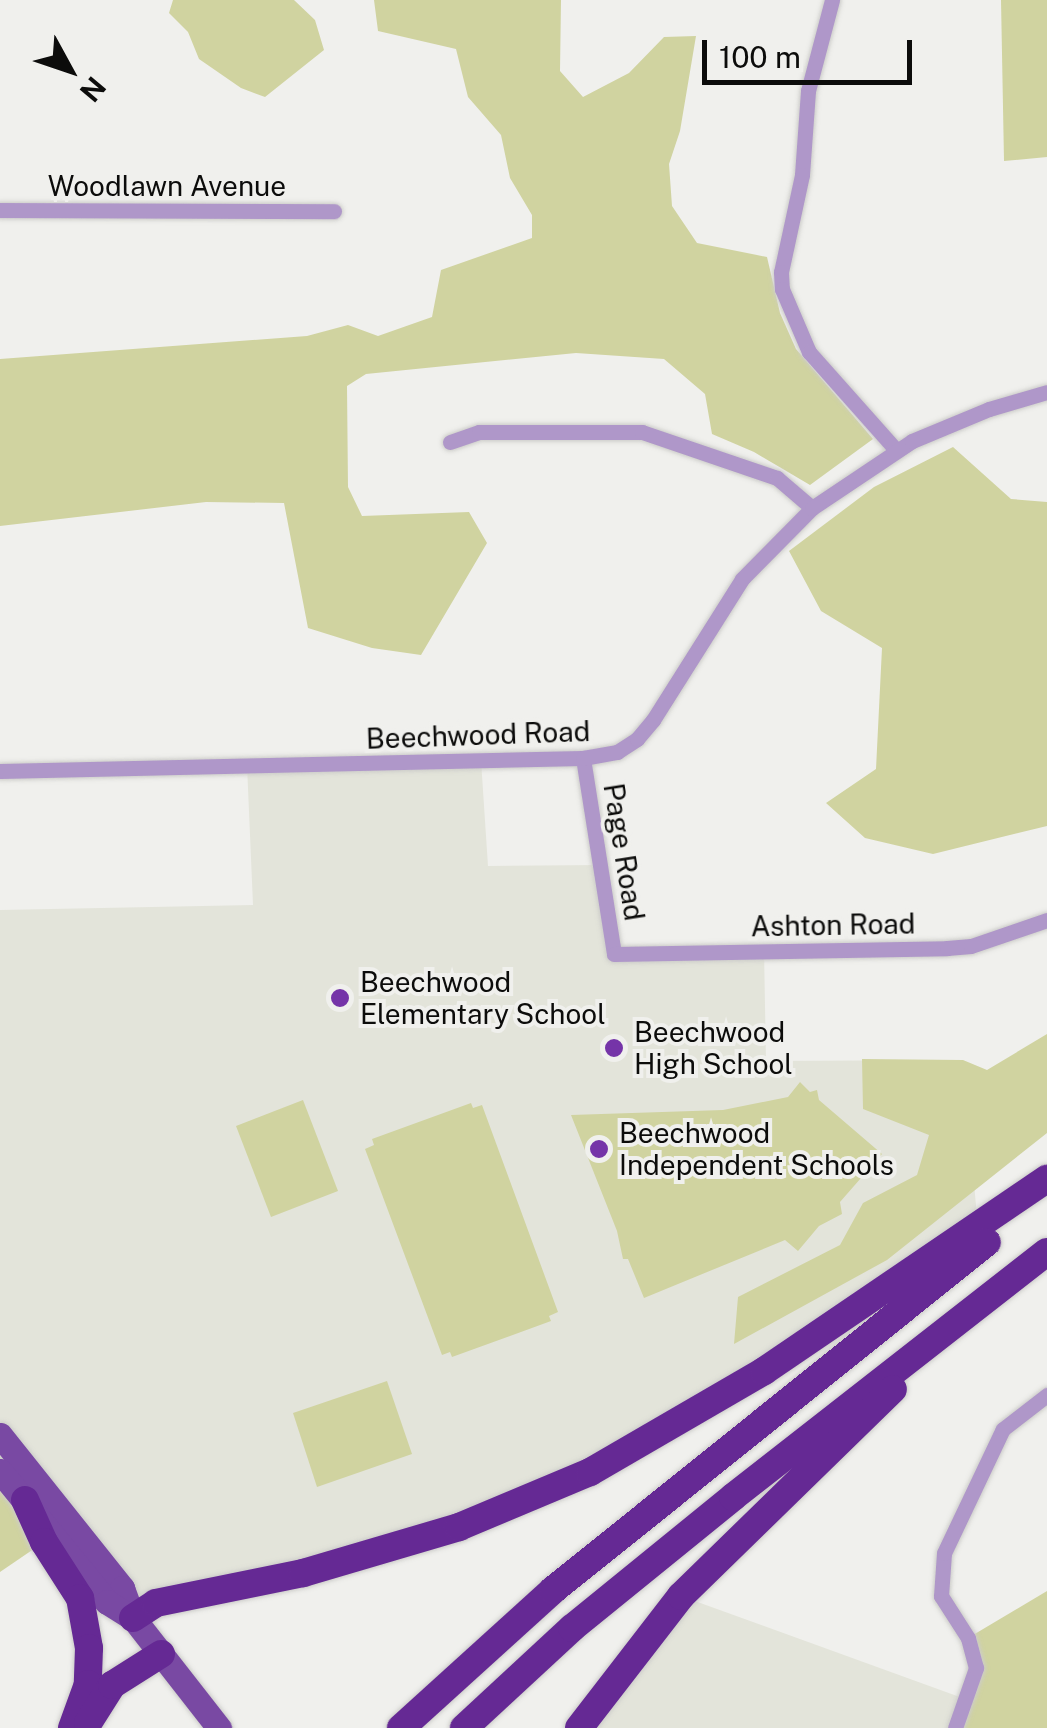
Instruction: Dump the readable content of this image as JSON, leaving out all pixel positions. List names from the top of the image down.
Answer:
{
  "streets": {
    "street": [
      "Woodlawn Avenue",
      "Beechwood Road",
      "Page Road",
      "Ashton Road"
    ]
  },
  "crossings": [
    ["Beechwood Road", "Page Road"],
    ["Page Road", "Ashton Road"]
  ],
  "places": ["Beechwood Elementary School", "Beechwood High School", "Beechwood Independent Schools"],
  "scale_bar": "100 m",
  "north": "bottom right"
}
